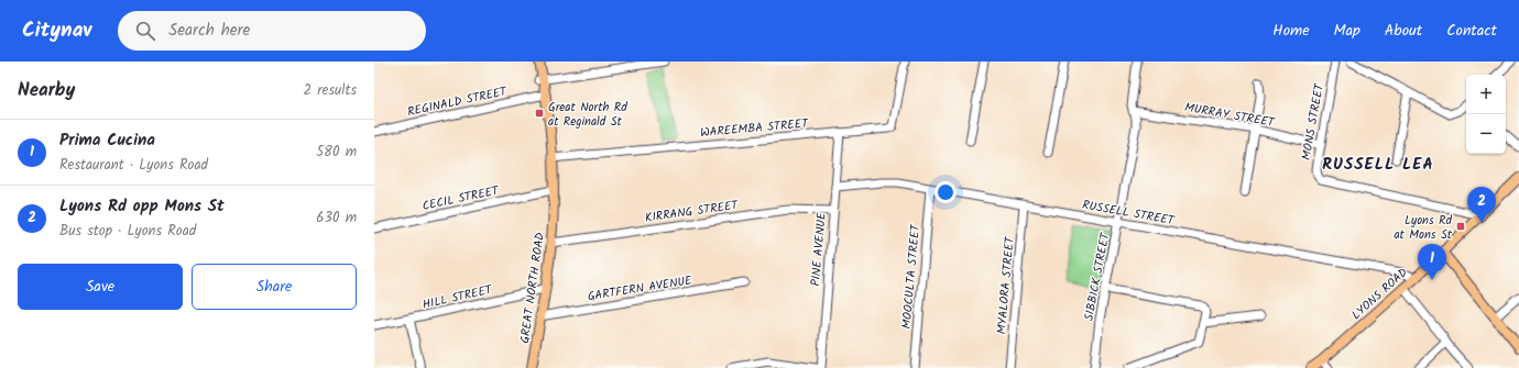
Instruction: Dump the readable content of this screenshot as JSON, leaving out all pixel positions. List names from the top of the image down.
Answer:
{
  "streets": {
    "main road": ["GREAT NORTH ROAD", "LYONS ROAD"],
    "street": [
      "REGINALD STREET",
      "MURRAY STREET",
      "MONS STREET",
      "WAREEMBA STREET",
      "CECIL STREET",
      "KIRRANG STREET",
      "RUSSELL STREET",
      "PINE AVENUE",
      "MOOCULTA STREET",
      "SIBBICK STREET",
      "MYALORA STREET",
      "GARTFERN AVENUE",
      "HILL STREET"
    ]
  },
  "crossings": [
    ["REGINALD STREET", "GREAT NORTH ROAD"],
    ["MURRAY STREET", "MONS STREET"],
    ["MURRAY STREET", "SIBBICK STREET"],
    ["MONS STREET", "LYONS ROAD"],
    ["WAREEMBA STREET", "PINE AVENUE"],
    ["WAREEMBA STREET", "GREAT NORTH ROAD"],
    ["CECIL STREET", "GREAT NORTH ROAD"],
    ["KIRRANG STREET", "PINE AVENUE"],
    ["KIRRANG STREET", "GREAT NORTH ROAD"],
    ["RUSSELL STREET", "PINE AVENUE"],
    ["RUSSELL STREET", "MOOCULTA STREET"],
    ["RUSSELL STREET", "SIBBICK STREET"],
    ["RUSSELL STREET", "MYALORA STREET"],
    ["RUSSELL STREET", "LYONS ROAD"],
    ["GREAT NORTH ROAD", "GARTFERN AVENUE"],
    ["GREAT NORTH ROAD", "HILL STREET"]
  ],
  "districts": ["RUSSELL LEA"],
  "places": {
    "transit": ["Great North Rd at Reginald St", "Lyons Rd at Mons St"]
  },
  "page": {
    "header": "Citynav",
    "search": "Search here",
    "nav": [
      "Home",
      "Map",
      "About",
      "Contact"
    ],
    "heading": ["Nearby", "2 results"],
    "map_buttons": ["+", "−"],
    "list": [
      {
        "mark": "1",
        "name": "Prima Cucina",
        "note": "Restaurant · Lyons Road",
        "value": "580 m"
      },
      {
        "mark": "2",
        "name": "Lyons Rd opp Mons St",
        "note": "Bus stop · Lyons Road",
        "value": "630 m"
      }
    ],
    "pins": ["2", "1"],
    "buttons": ["Save", "Share"]
  }
}
